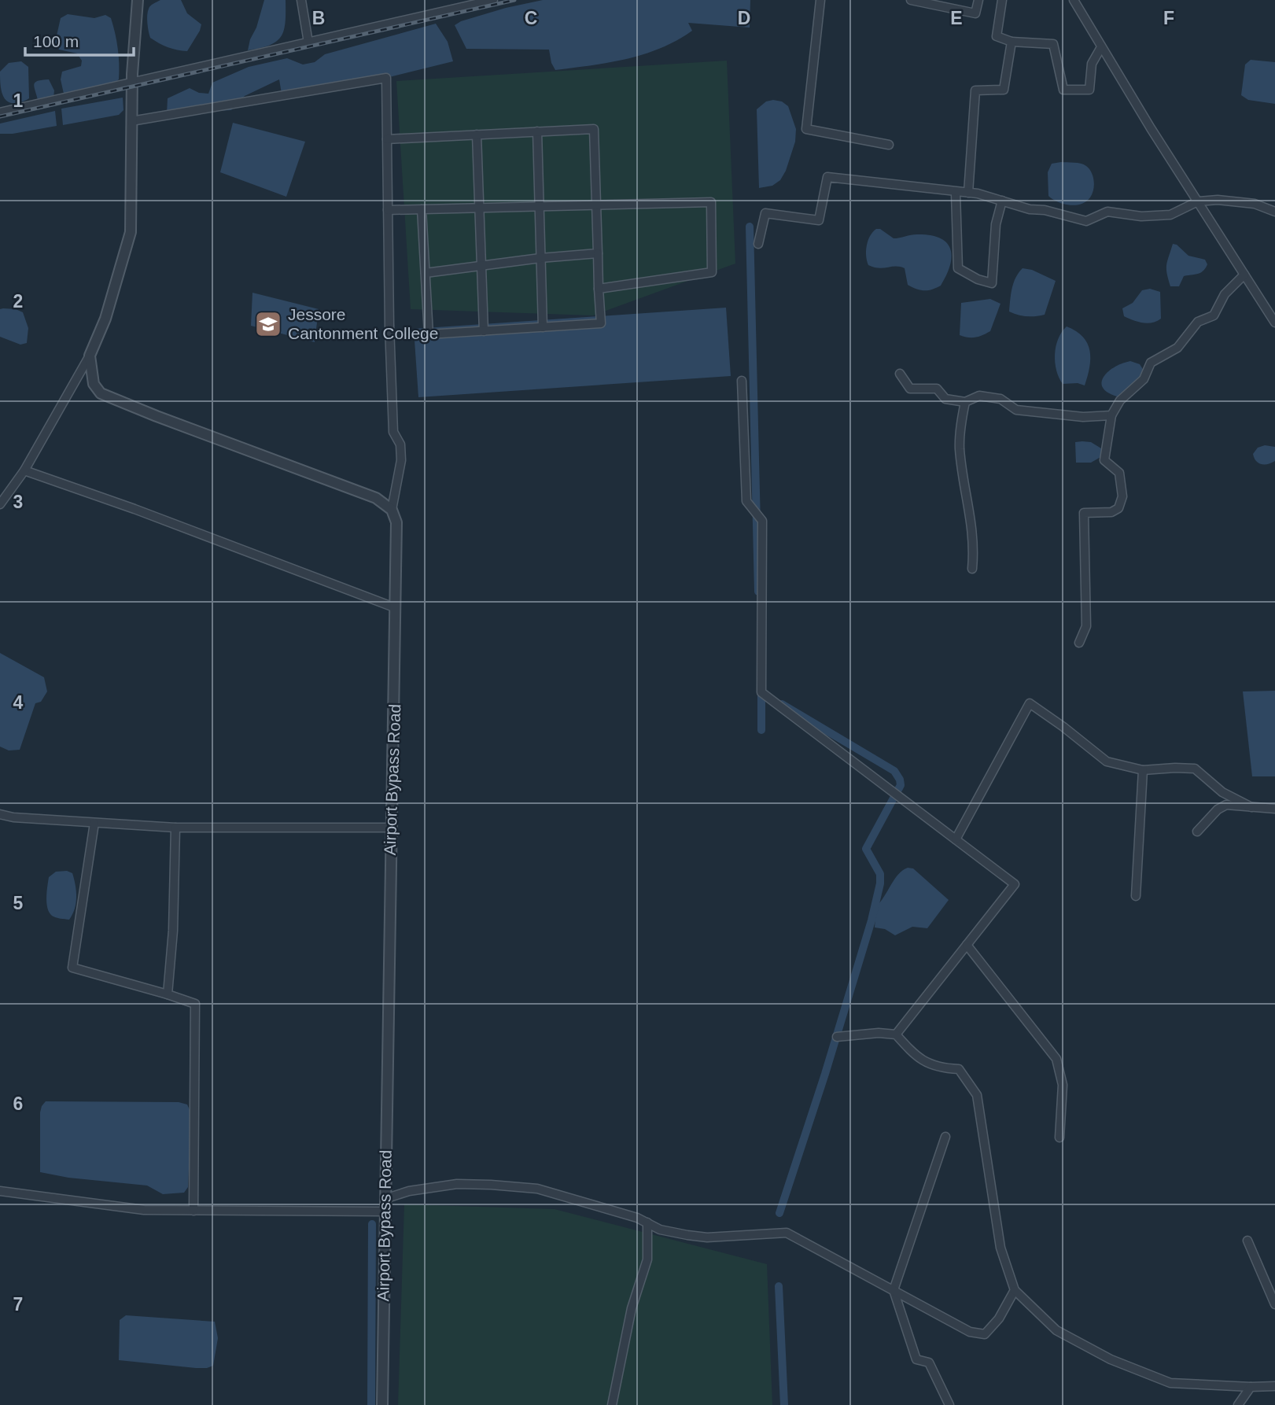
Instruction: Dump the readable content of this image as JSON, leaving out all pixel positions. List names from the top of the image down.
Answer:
{
  "streets": {
    "street": ["Airport Bypass Road"]
  },
  "places": {
    "school or university": ["Jessore Cantonment College"]
  },
  "scale_bar": "100 m",
  "grid": {
    "columns": [
      "B",
      "C",
      "D",
      "E",
      "F"
    ],
    "rows": [
      "1",
      "2",
      "3",
      "4",
      "5",
      "6",
      "7"
    ]
  }
}
